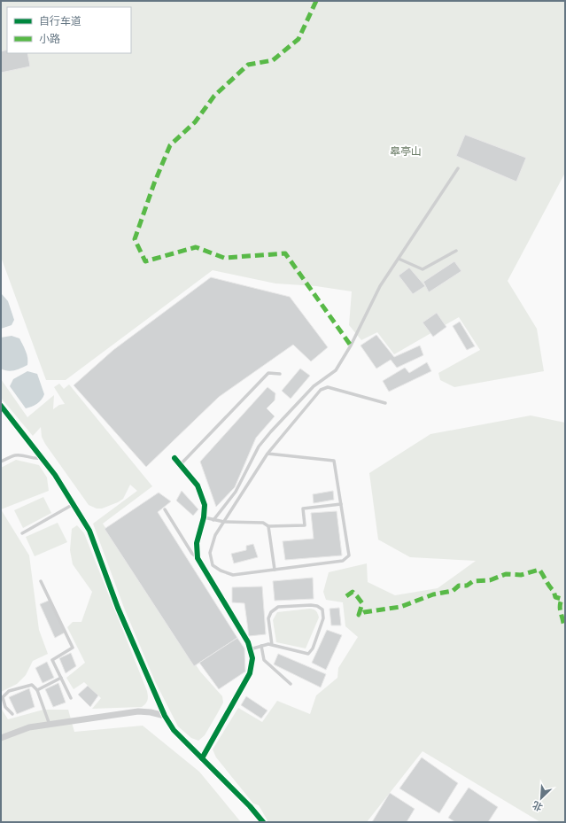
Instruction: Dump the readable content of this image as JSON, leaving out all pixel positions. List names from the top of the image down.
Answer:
{
  "parks": ["皋亭山"],
  "legend": ["自行车道", "小路"],
  "north": "bottom left"
}
